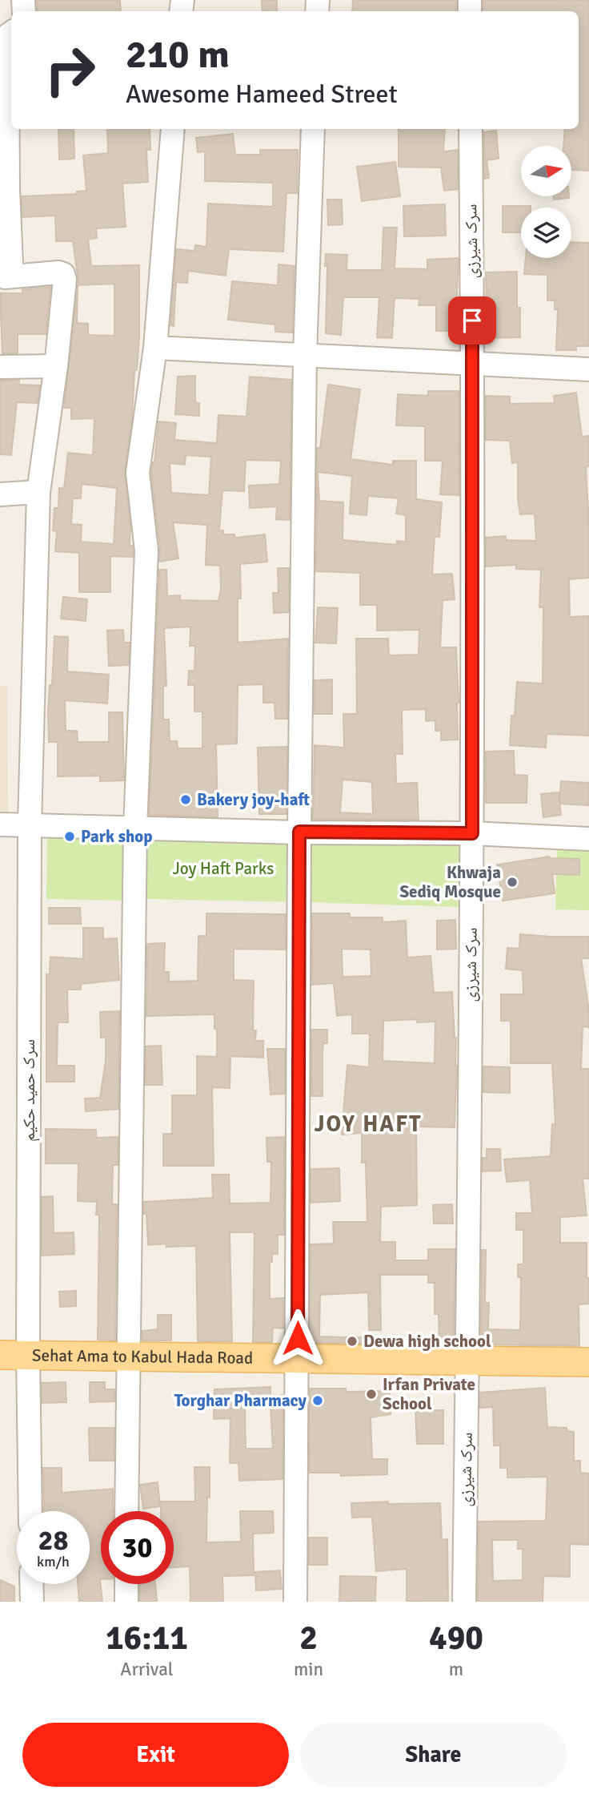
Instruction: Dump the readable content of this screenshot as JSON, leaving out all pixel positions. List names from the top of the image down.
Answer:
{
  "streets": {
    "main road": ["Sehat Ama to Kabul Hada Road"],
    "street": ["سرک شیرزی", "سرک حمید حکیم"]
  },
  "crossings": [
    ["سرک شیرزی", "Sehat Ama to Kabul Hada Road"],
    ["سرک حمید حکیم", "Sehat Ama to Kabul Hada Road"]
  ],
  "districts": ["JOY HAFT"],
  "parks": ["Joy Haft Parks"],
  "places": [
    "Bakery joy-haft",
    "Park shop",
    "Khwaja Sediq Mosque",
    "Dewa high school",
    "Irfan Private School",
    "Torghar Pharmacy"
  ],
  "north": "right",
  "page": {
    "turn": ["210 m", "Awesome Hameed Street"],
    "speed": "28 km/h",
    "limit": "30",
    "eta": [
      "16:11",
      "Arrival",
      "2",
      "min",
      "490",
      "m"
    ],
    "buttons": ["Exit", "Share"]
  }
}
